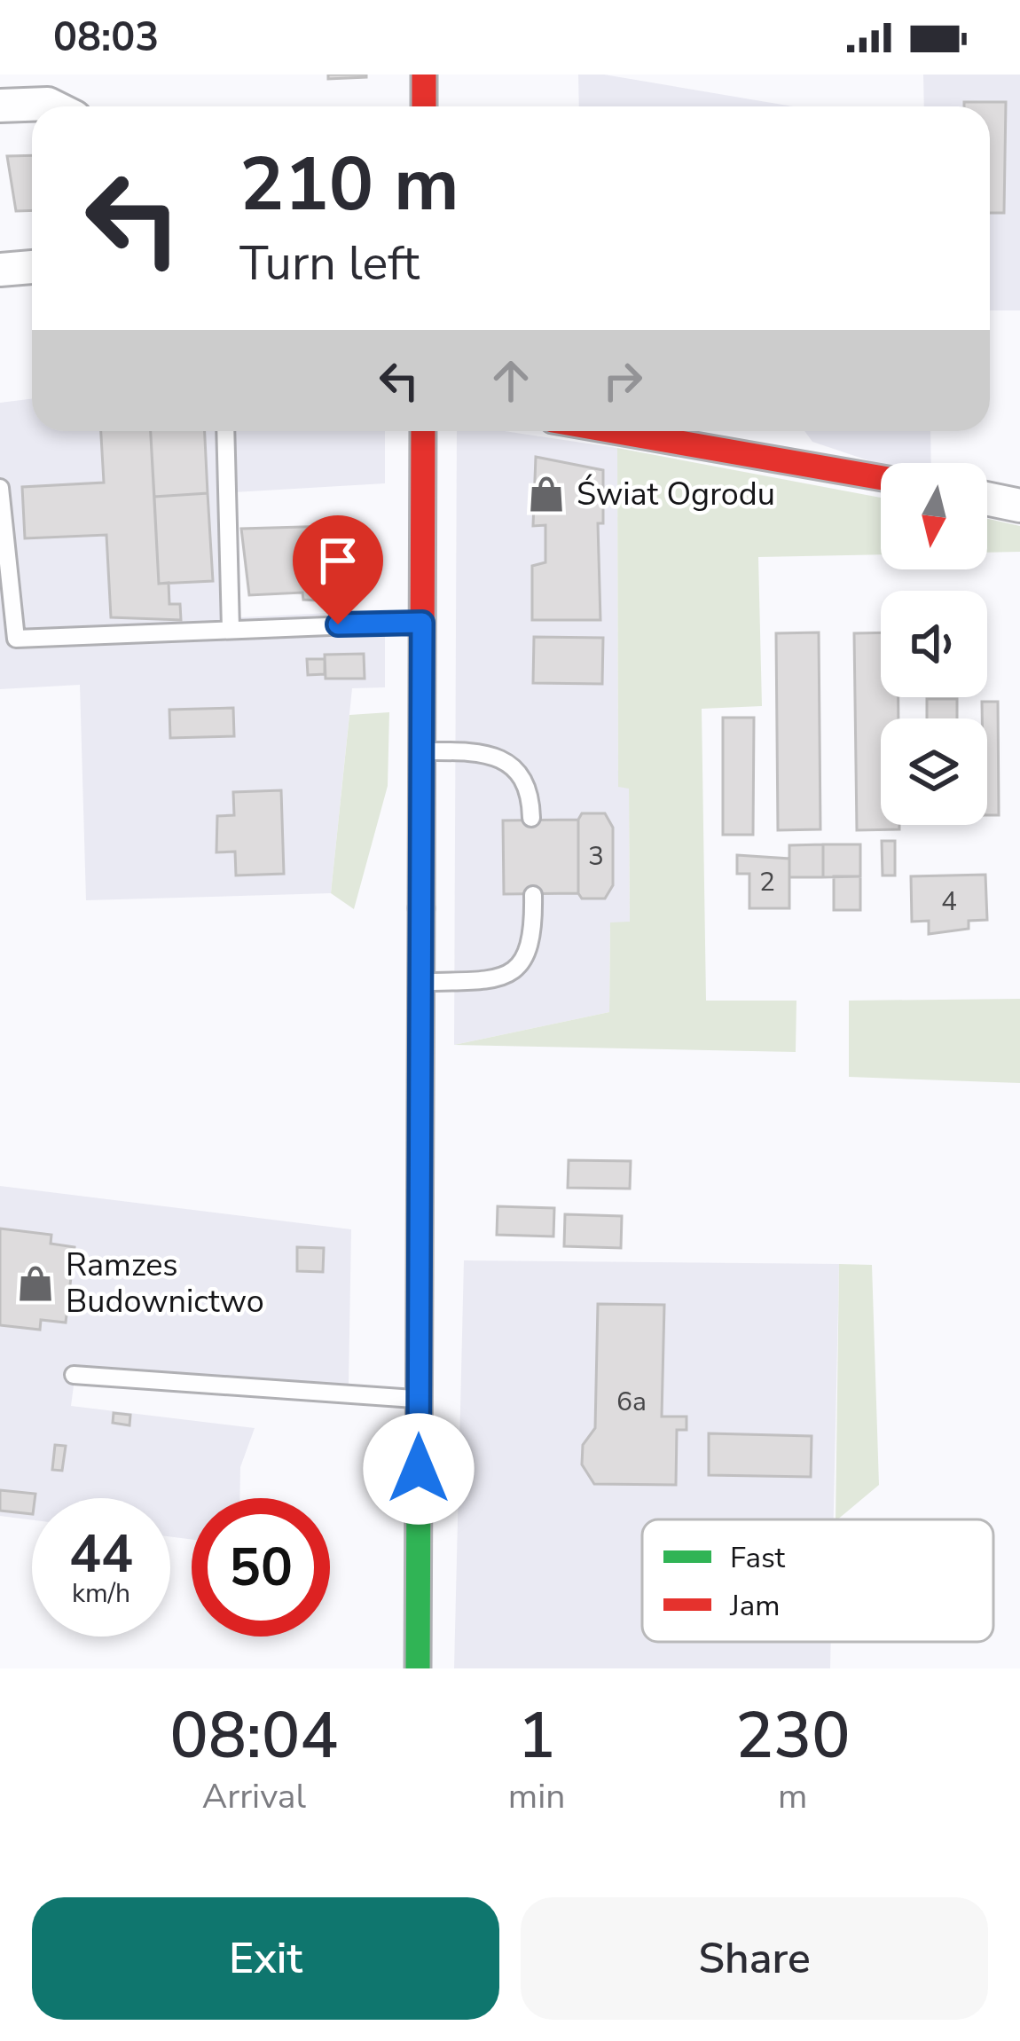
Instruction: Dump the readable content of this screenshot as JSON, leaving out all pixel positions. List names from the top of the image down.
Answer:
{
  "places": {
    "shop": ["Świat Ogrodu", "Ramzes Budownictwo"]
  },
  "house_numbers": [
    "3",
    "2",
    "4",
    "6a"
  ],
  "legend": ["Fast", "Jam"],
  "north": "bottom",
  "page": {
    "status": "08:03",
    "turn": ["210 m", "Turn left"],
    "speed": "44 km/h",
    "limit": "50",
    "eta": [
      "08:04",
      "Arrival",
      "1",
      "min",
      "230",
      "m"
    ],
    "buttons": ["Exit", "Share"]
  }
}
